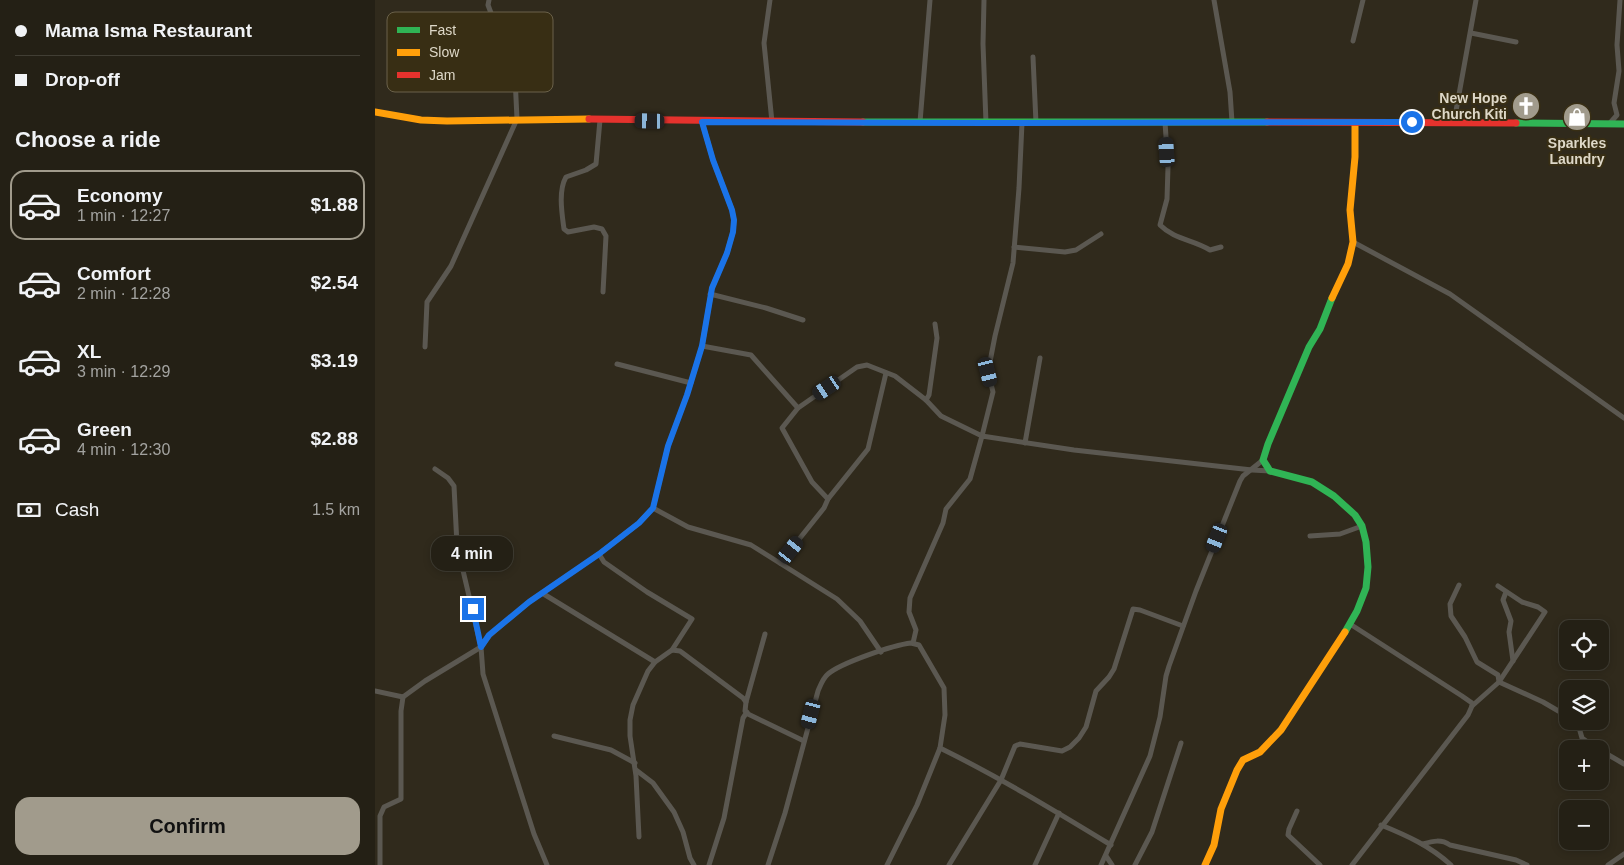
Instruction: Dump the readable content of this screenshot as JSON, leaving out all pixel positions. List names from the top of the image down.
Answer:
{
  "places": {
    "church": ["New Hope Church Kiti"],
    "shop": ["Sparkles Laundry"]
  },
  "legend": ["Fast", "Slow", "Jam"],
  "page": {
    "banner": ["Mama Isma Restaurant", "Drop-off"],
    "heading": "Choose a ride",
    "list": [
      {
        "name": "Economy",
        "note": "1 min · 12:27",
        "value": "$1.88"
      },
      {
        "name": "Comfort",
        "note": "2 min · 12:28",
        "value": "$2.54"
      },
      {
        "name": "XL",
        "note": "3 min · 12:29",
        "value": "$3.19"
      },
      {
        "name": "Green",
        "note": "4 min · 12:30",
        "value": "$2.88"
      }
    ],
    "pay": ["Cash", "1.5 km"],
    "bubble": "4 min",
    "map_buttons": ["+", "−"],
    "buttons": "Confirm"
  }
}
